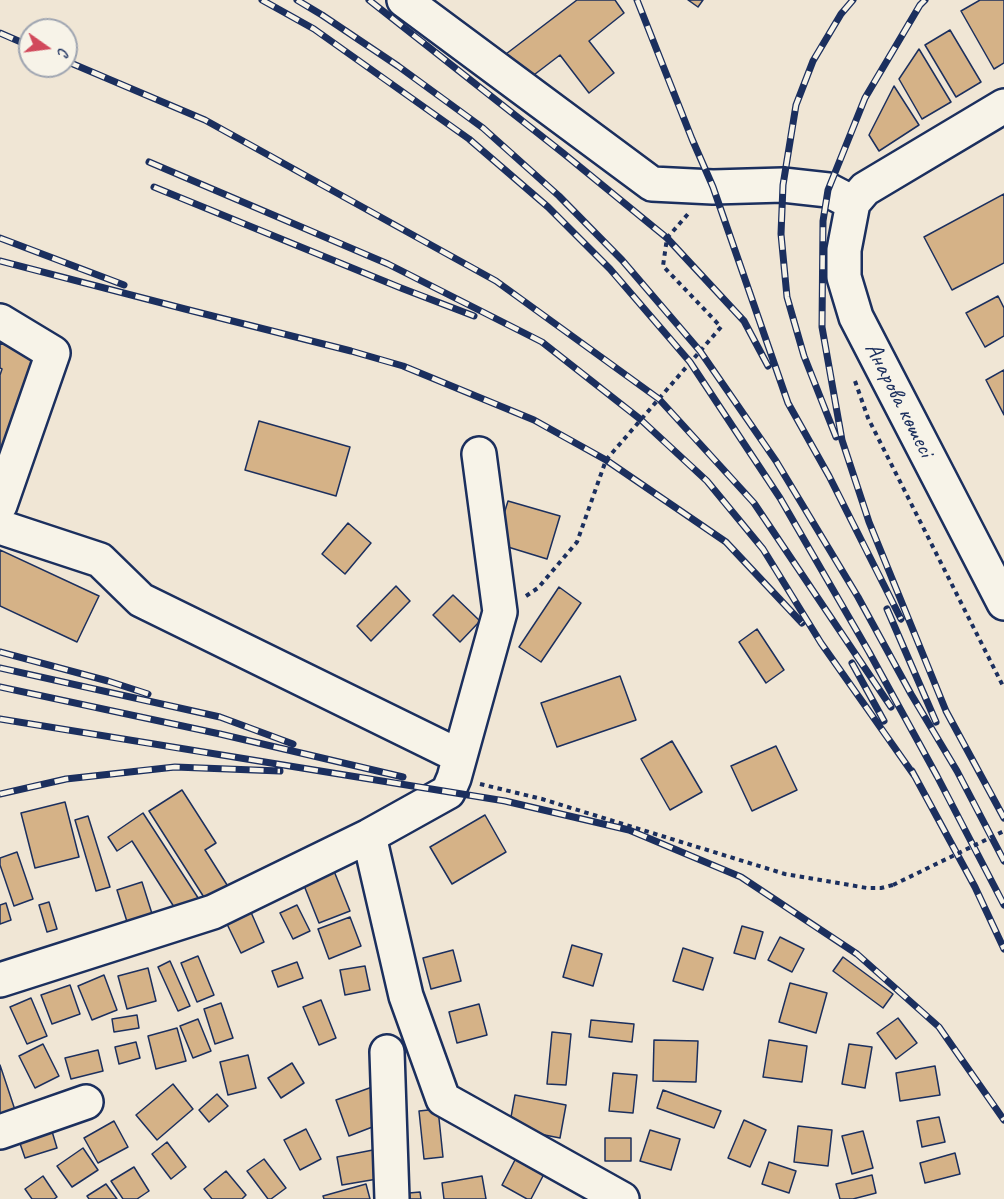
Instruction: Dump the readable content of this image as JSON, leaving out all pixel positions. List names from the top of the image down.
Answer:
{
  "streets": {
    "street": ["Анарова көшесі"]
  },
  "north": "right"
}
